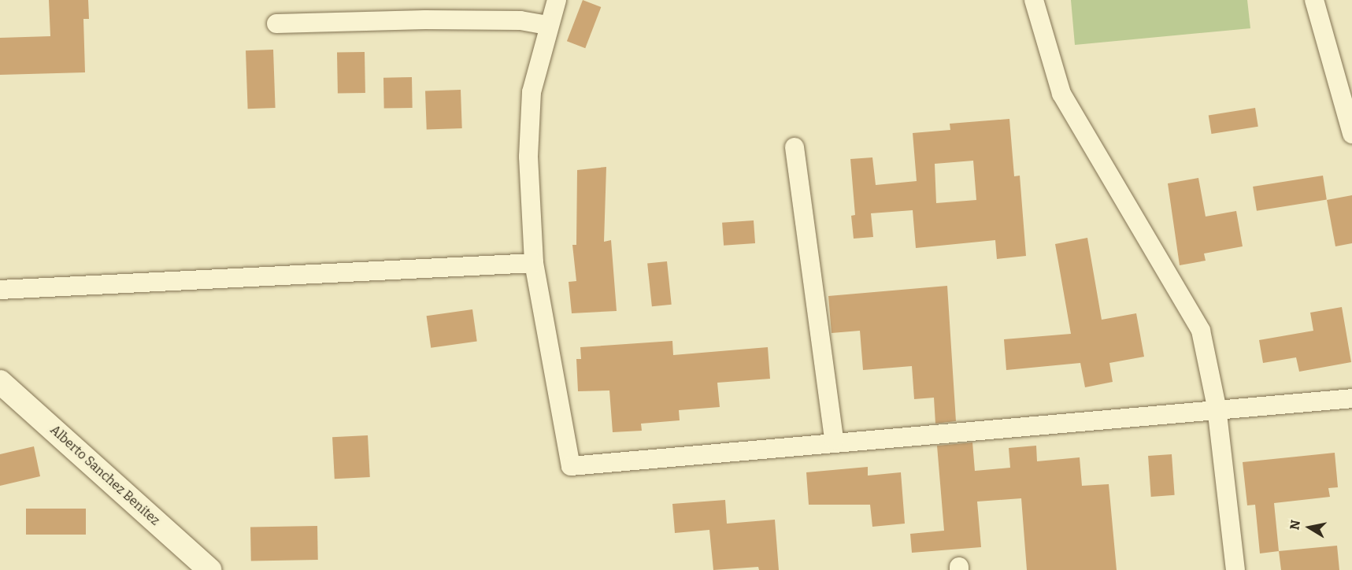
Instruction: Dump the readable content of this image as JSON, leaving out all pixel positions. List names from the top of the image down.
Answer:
{
  "streets": {
    "street": ["Alberto Sanchez Benitez"]
  },
  "north": "left"
}
